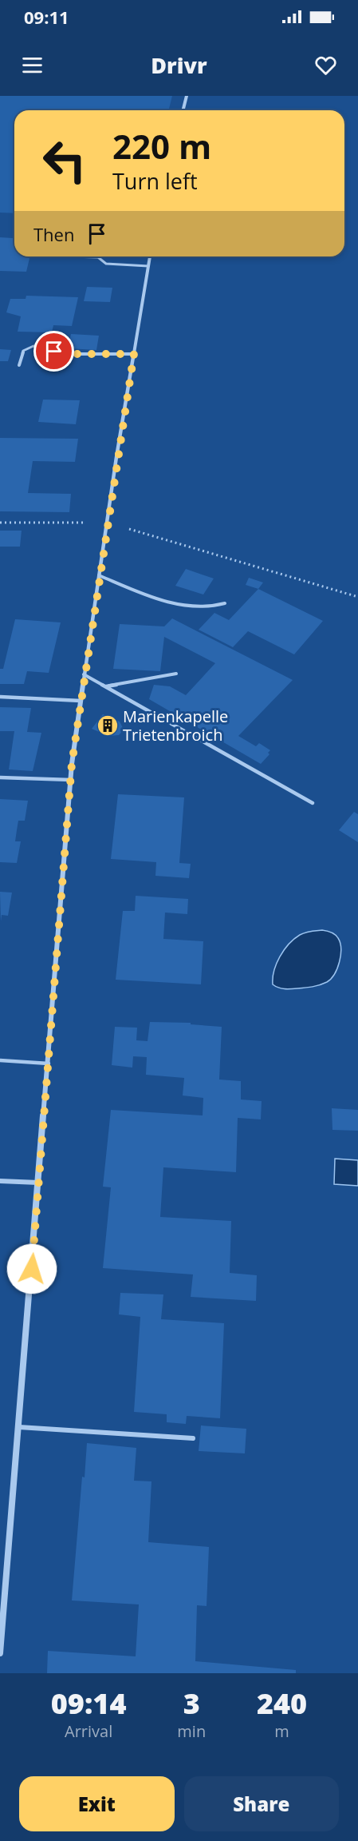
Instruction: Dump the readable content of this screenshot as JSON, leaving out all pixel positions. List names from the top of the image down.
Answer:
{
  "places": {
    "building": ["Marienkapelle Trietenbroich"]
  },
  "page": {
    "status": "09:11",
    "header": "Drivr",
    "turn": ["220 m", "Turn left"],
    "then": "Then",
    "eta": [
      "09:14",
      "Arrival",
      "3",
      "min",
      "240",
      "m"
    ],
    "buttons": ["Exit", "Share"]
  }
}
